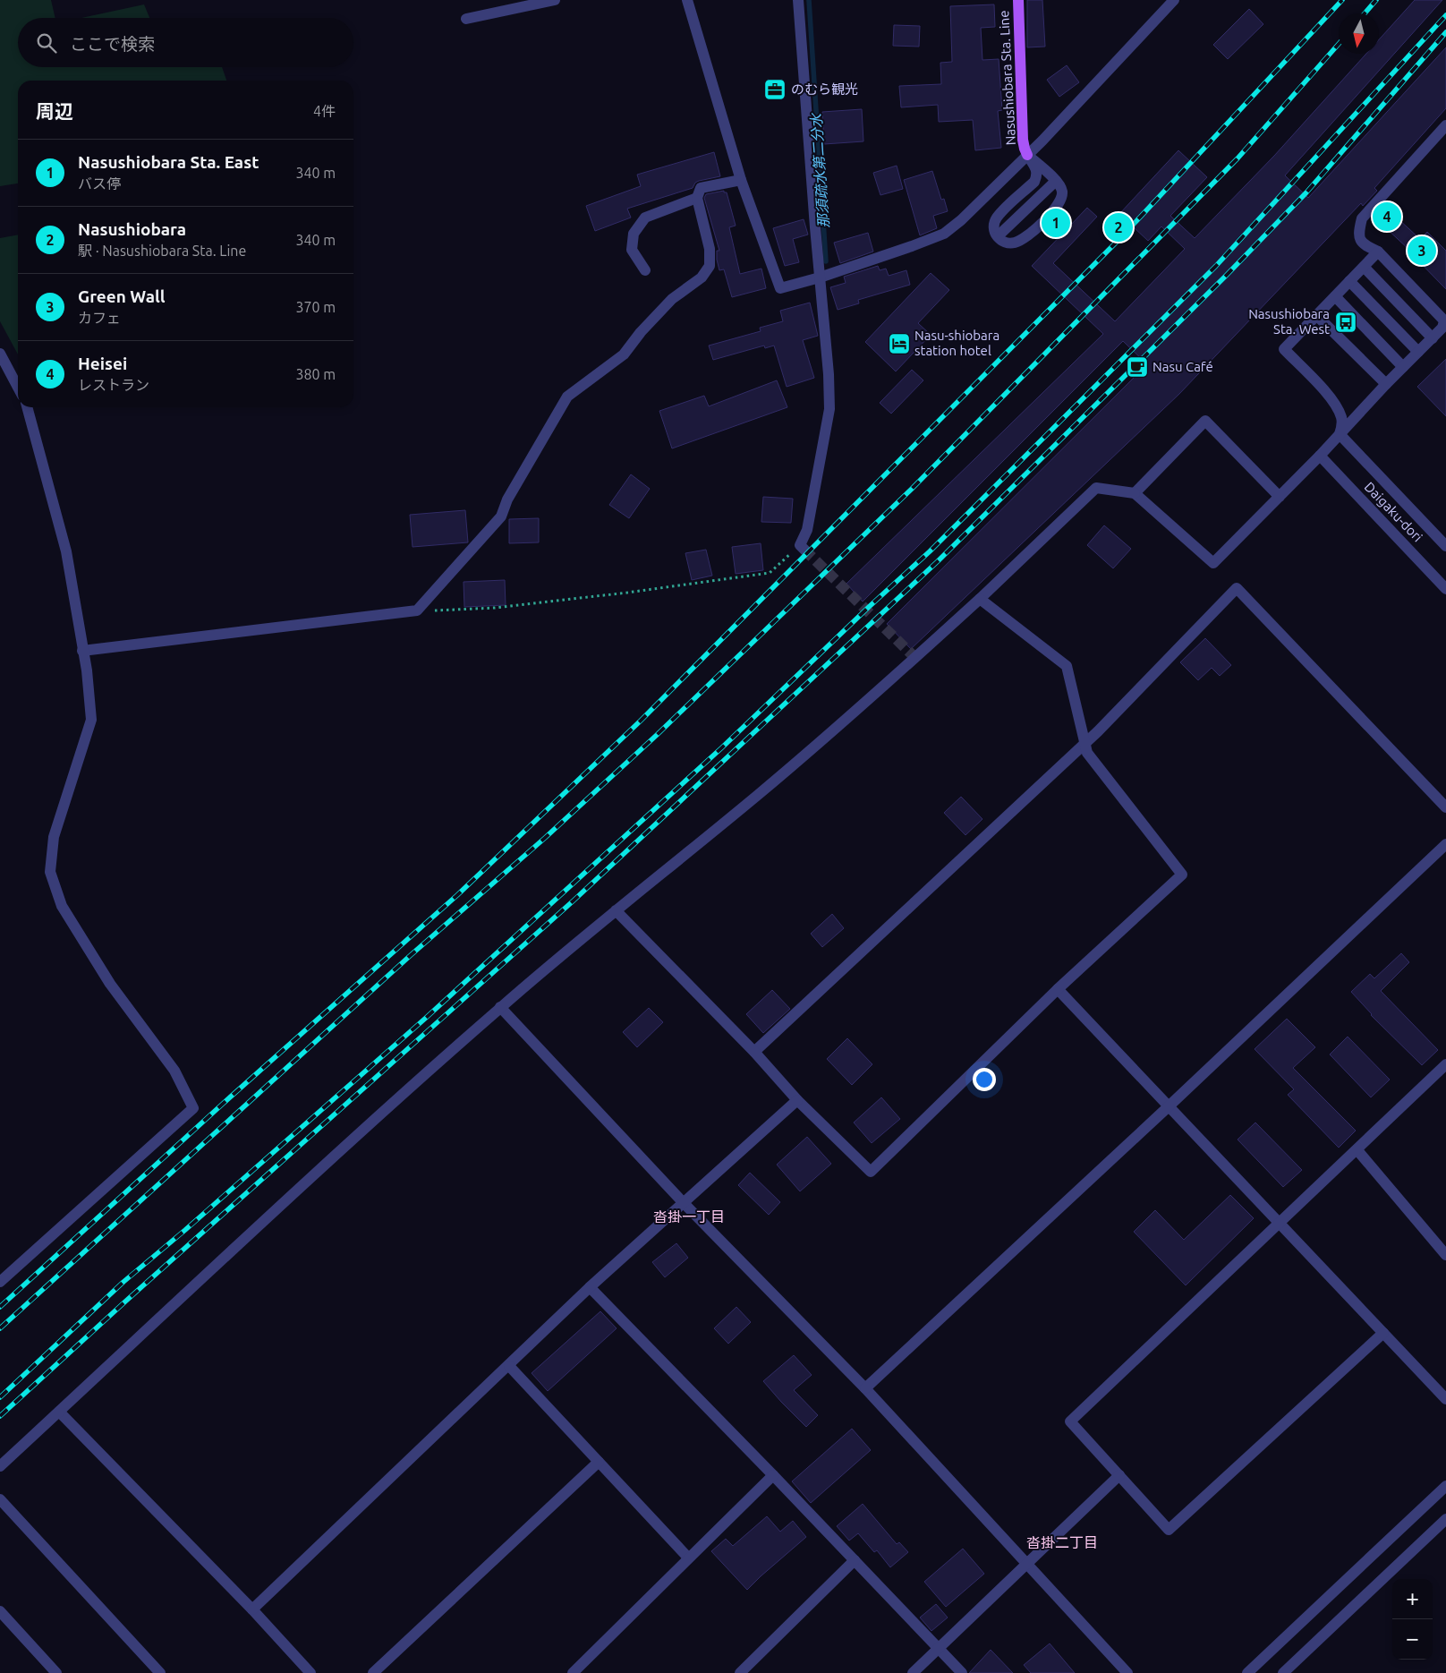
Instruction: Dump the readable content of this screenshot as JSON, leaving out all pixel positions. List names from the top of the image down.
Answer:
{
  "streets": {
    "main road": ["Nasushiobara Sta. Line"],
    "street": ["Daigaku-dori"]
  },
  "districts": ["沓掛一丁目", "沓掛二丁目"],
  "water": ["那須疏水第二分水"],
  "places": {
    "office": ["のむら観光"],
    "bus stop": ["Nasushiobara Sta. West"],
    "hotel": ["Nasu-shiobara station hotel"],
    "cafe": ["Nasu Café"]
  },
  "north": "bottom",
  "page": {
    "search": "ここで検索",
    "heading": ["周辺", "4件"],
    "list": [
      {
        "mark": "1",
        "name": "Nasushiobara Sta. East",
        "note": "バス停",
        "value": "340 m"
      },
      {
        "mark": "2",
        "name": "Nasushiobara",
        "note": "駅 · Nasushiobara Sta. Line",
        "value": "340 m"
      },
      {
        "mark": "3",
        "name": "Green Wall",
        "note": "カフェ",
        "value": "370 m"
      },
      {
        "mark": "4",
        "name": "Heisei",
        "note": "レストラン",
        "value": "380 m"
      }
    ],
    "pins": [
      "4",
      "1",
      "2",
      "3"
    ],
    "map_buttons": ["+", "−"]
  }
}
